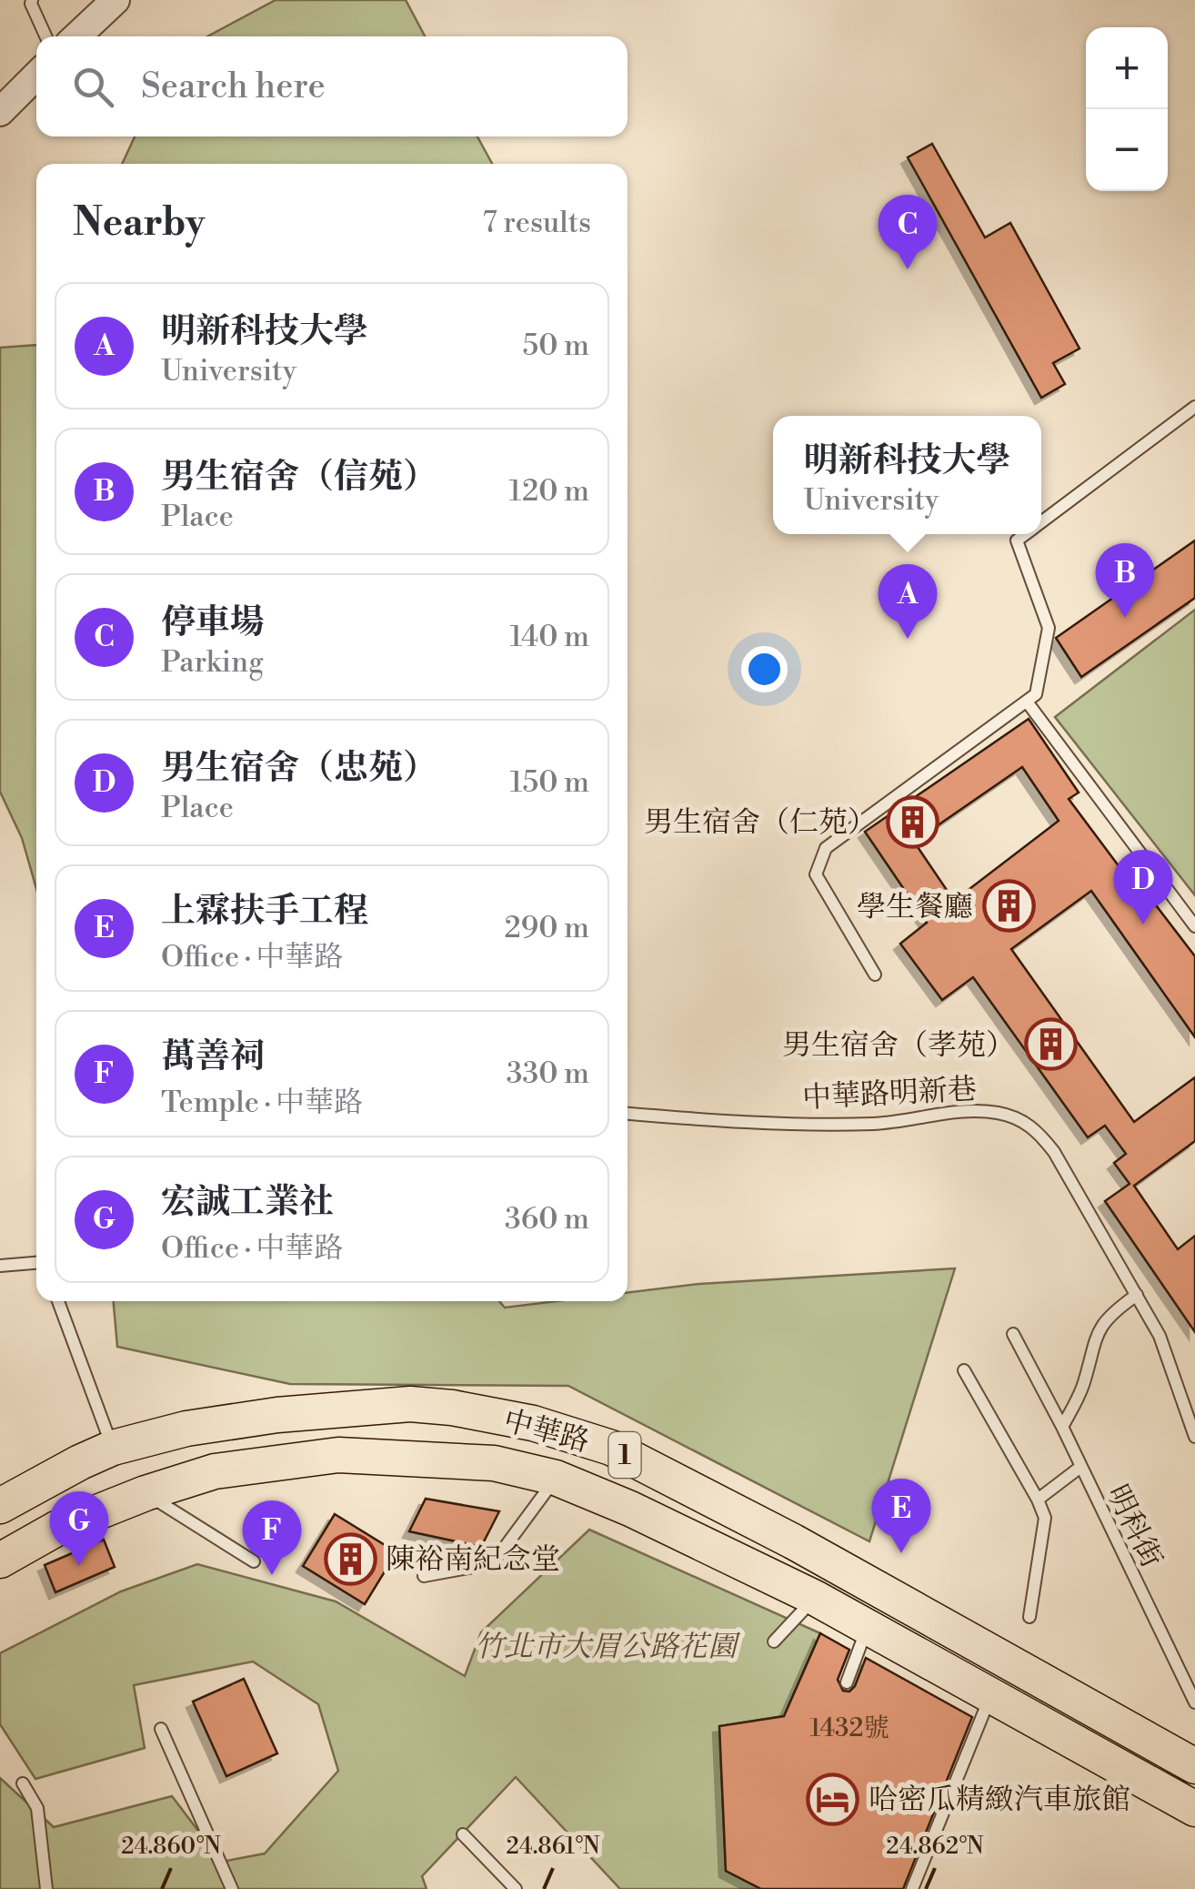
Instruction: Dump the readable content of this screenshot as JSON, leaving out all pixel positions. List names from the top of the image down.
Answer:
{
  "streets": {
    "main road": ["中華路", "1"],
    "lane": ["中華路明新巷", "明科街"]
  },
  "parks": ["竹北市大眉公路花園"],
  "places": {
    "building": [
      "男生宿舍（仁苑）",
      "學生餐廳",
      "男生宿舍（孝苑）",
      "陳裕南紀念堂"
    ],
    "hotel": ["哈密瓜精緻汽車旅館"]
  },
  "house_numbers": ["1432號"],
  "page": {
    "map_buttons": ["+", "−"],
    "search": "Search here",
    "heading": ["Nearby", "7 results"],
    "pins": [
      "C",
      "B",
      "A",
      "D",
      "E",
      "G",
      "F"
    ],
    "list": [
      {
        "mark": "A",
        "name": "明新科技大學",
        "note": "University",
        "value": "50 m"
      },
      {
        "mark": "B",
        "name": "男生宿舍（信苑）",
        "note": "Place",
        "value": "120 m"
      },
      {
        "mark": "C",
        "name": "停車場",
        "note": "Parking",
        "value": "140 m"
      },
      {
        "mark": "D",
        "name": "男生宿舍（忠苑）",
        "note": "Place",
        "value": "150 m"
      },
      {
        "mark": "E",
        "name": "上霖扶手工程",
        "note": "Office · 中華路",
        "value": "290 m"
      },
      {
        "mark": "F",
        "name": "萬善祠",
        "note": "Temple · 中華路",
        "value": "330 m"
      },
      {
        "mark": "G",
        "name": "宏誠工業社",
        "note": "Office · 中華路",
        "value": "360 m"
      }
    ],
    "popup": ["明新科技大學", "University"]
  },
  "coordinates": ["24.860°N", "24.861°N", "24.862°N"]
}
